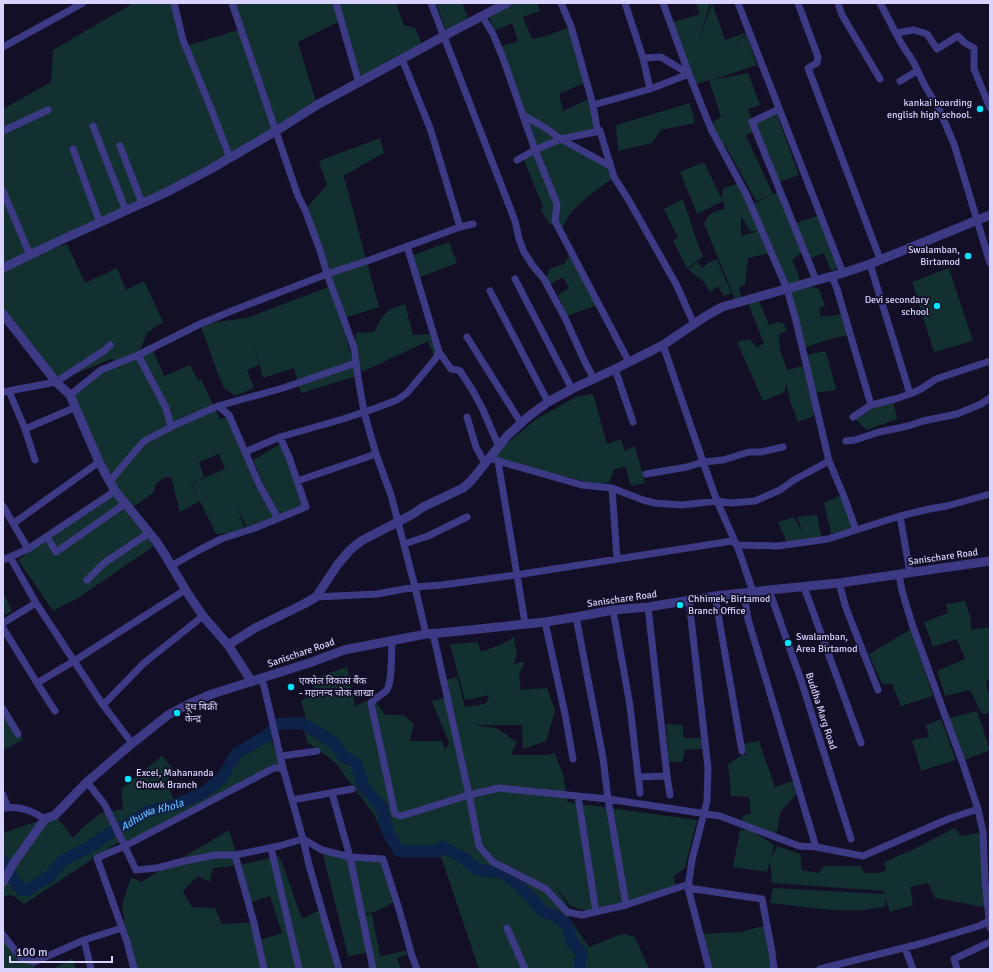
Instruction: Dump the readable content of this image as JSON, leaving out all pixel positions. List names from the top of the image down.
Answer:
{
  "streets": {
    "street": ["Sanischare Road", "Buddha Marg Road"]
  },
  "crossings": [
    ["Sanischare Road", "Buddha Marg Road"]
  ],
  "water": ["Adhuwa Khola"],
  "places": [
    "kankai boarding english high school.",
    "Swalamban, Birtamod",
    "Devi secondary school",
    "Chhimek, Birtamod Branch Office",
    "Swalamban, Area Birtamod",
    "एक्सेल विकास बैंक - महानन्द चोक शाखा",
    "दूध बिक्री केन्द्र",
    "Excel, Mahananda Chowk Branch"
  ],
  "scale_bar": "100 m"
}
